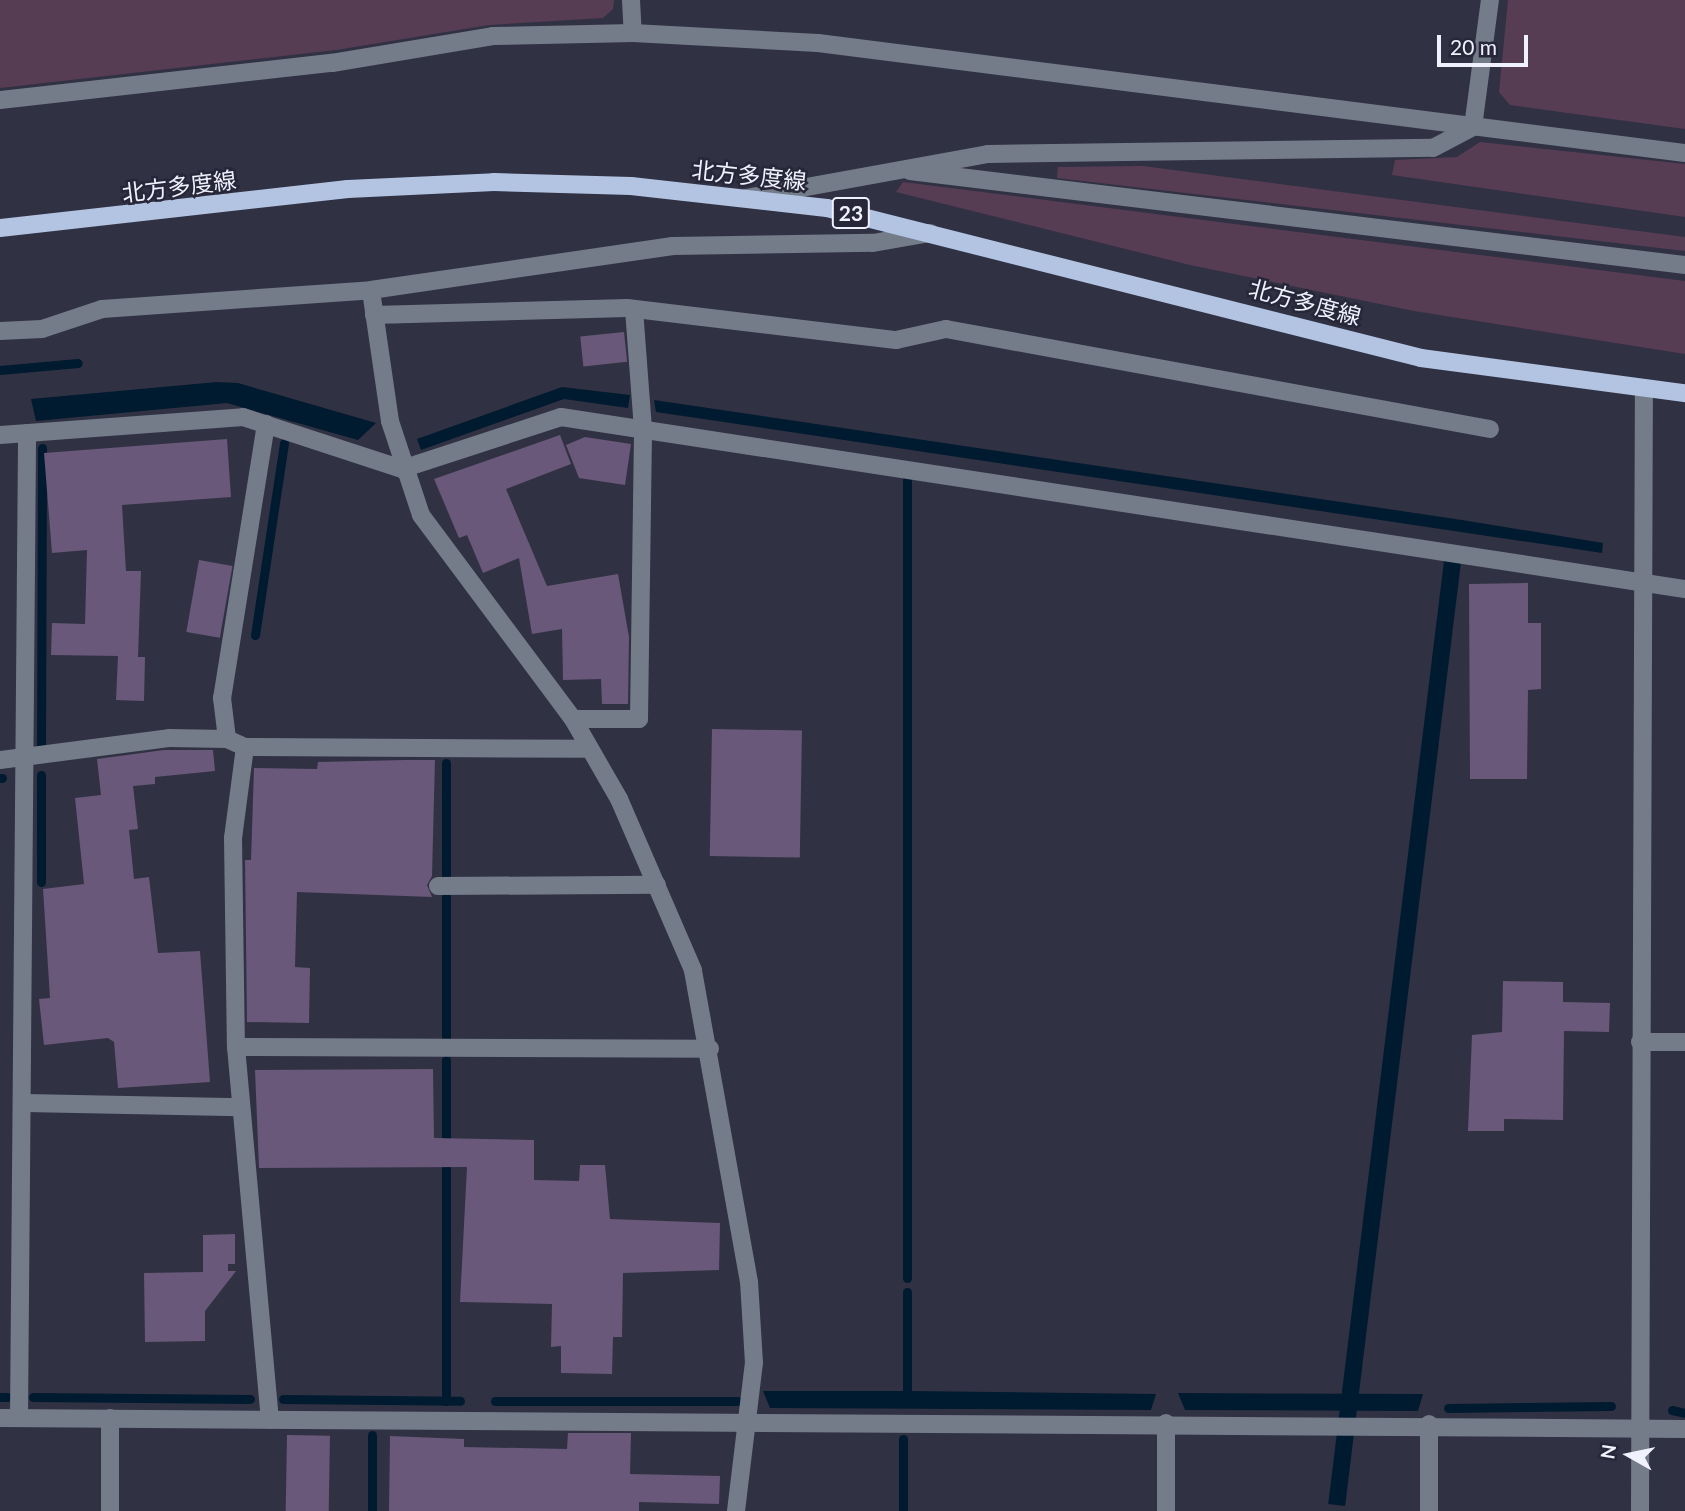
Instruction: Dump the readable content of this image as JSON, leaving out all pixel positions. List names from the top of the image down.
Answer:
{
  "streets": {
    "main road": ["北方多度線", "23"]
  },
  "scale_bar": "20 m",
  "north": "left"
}
